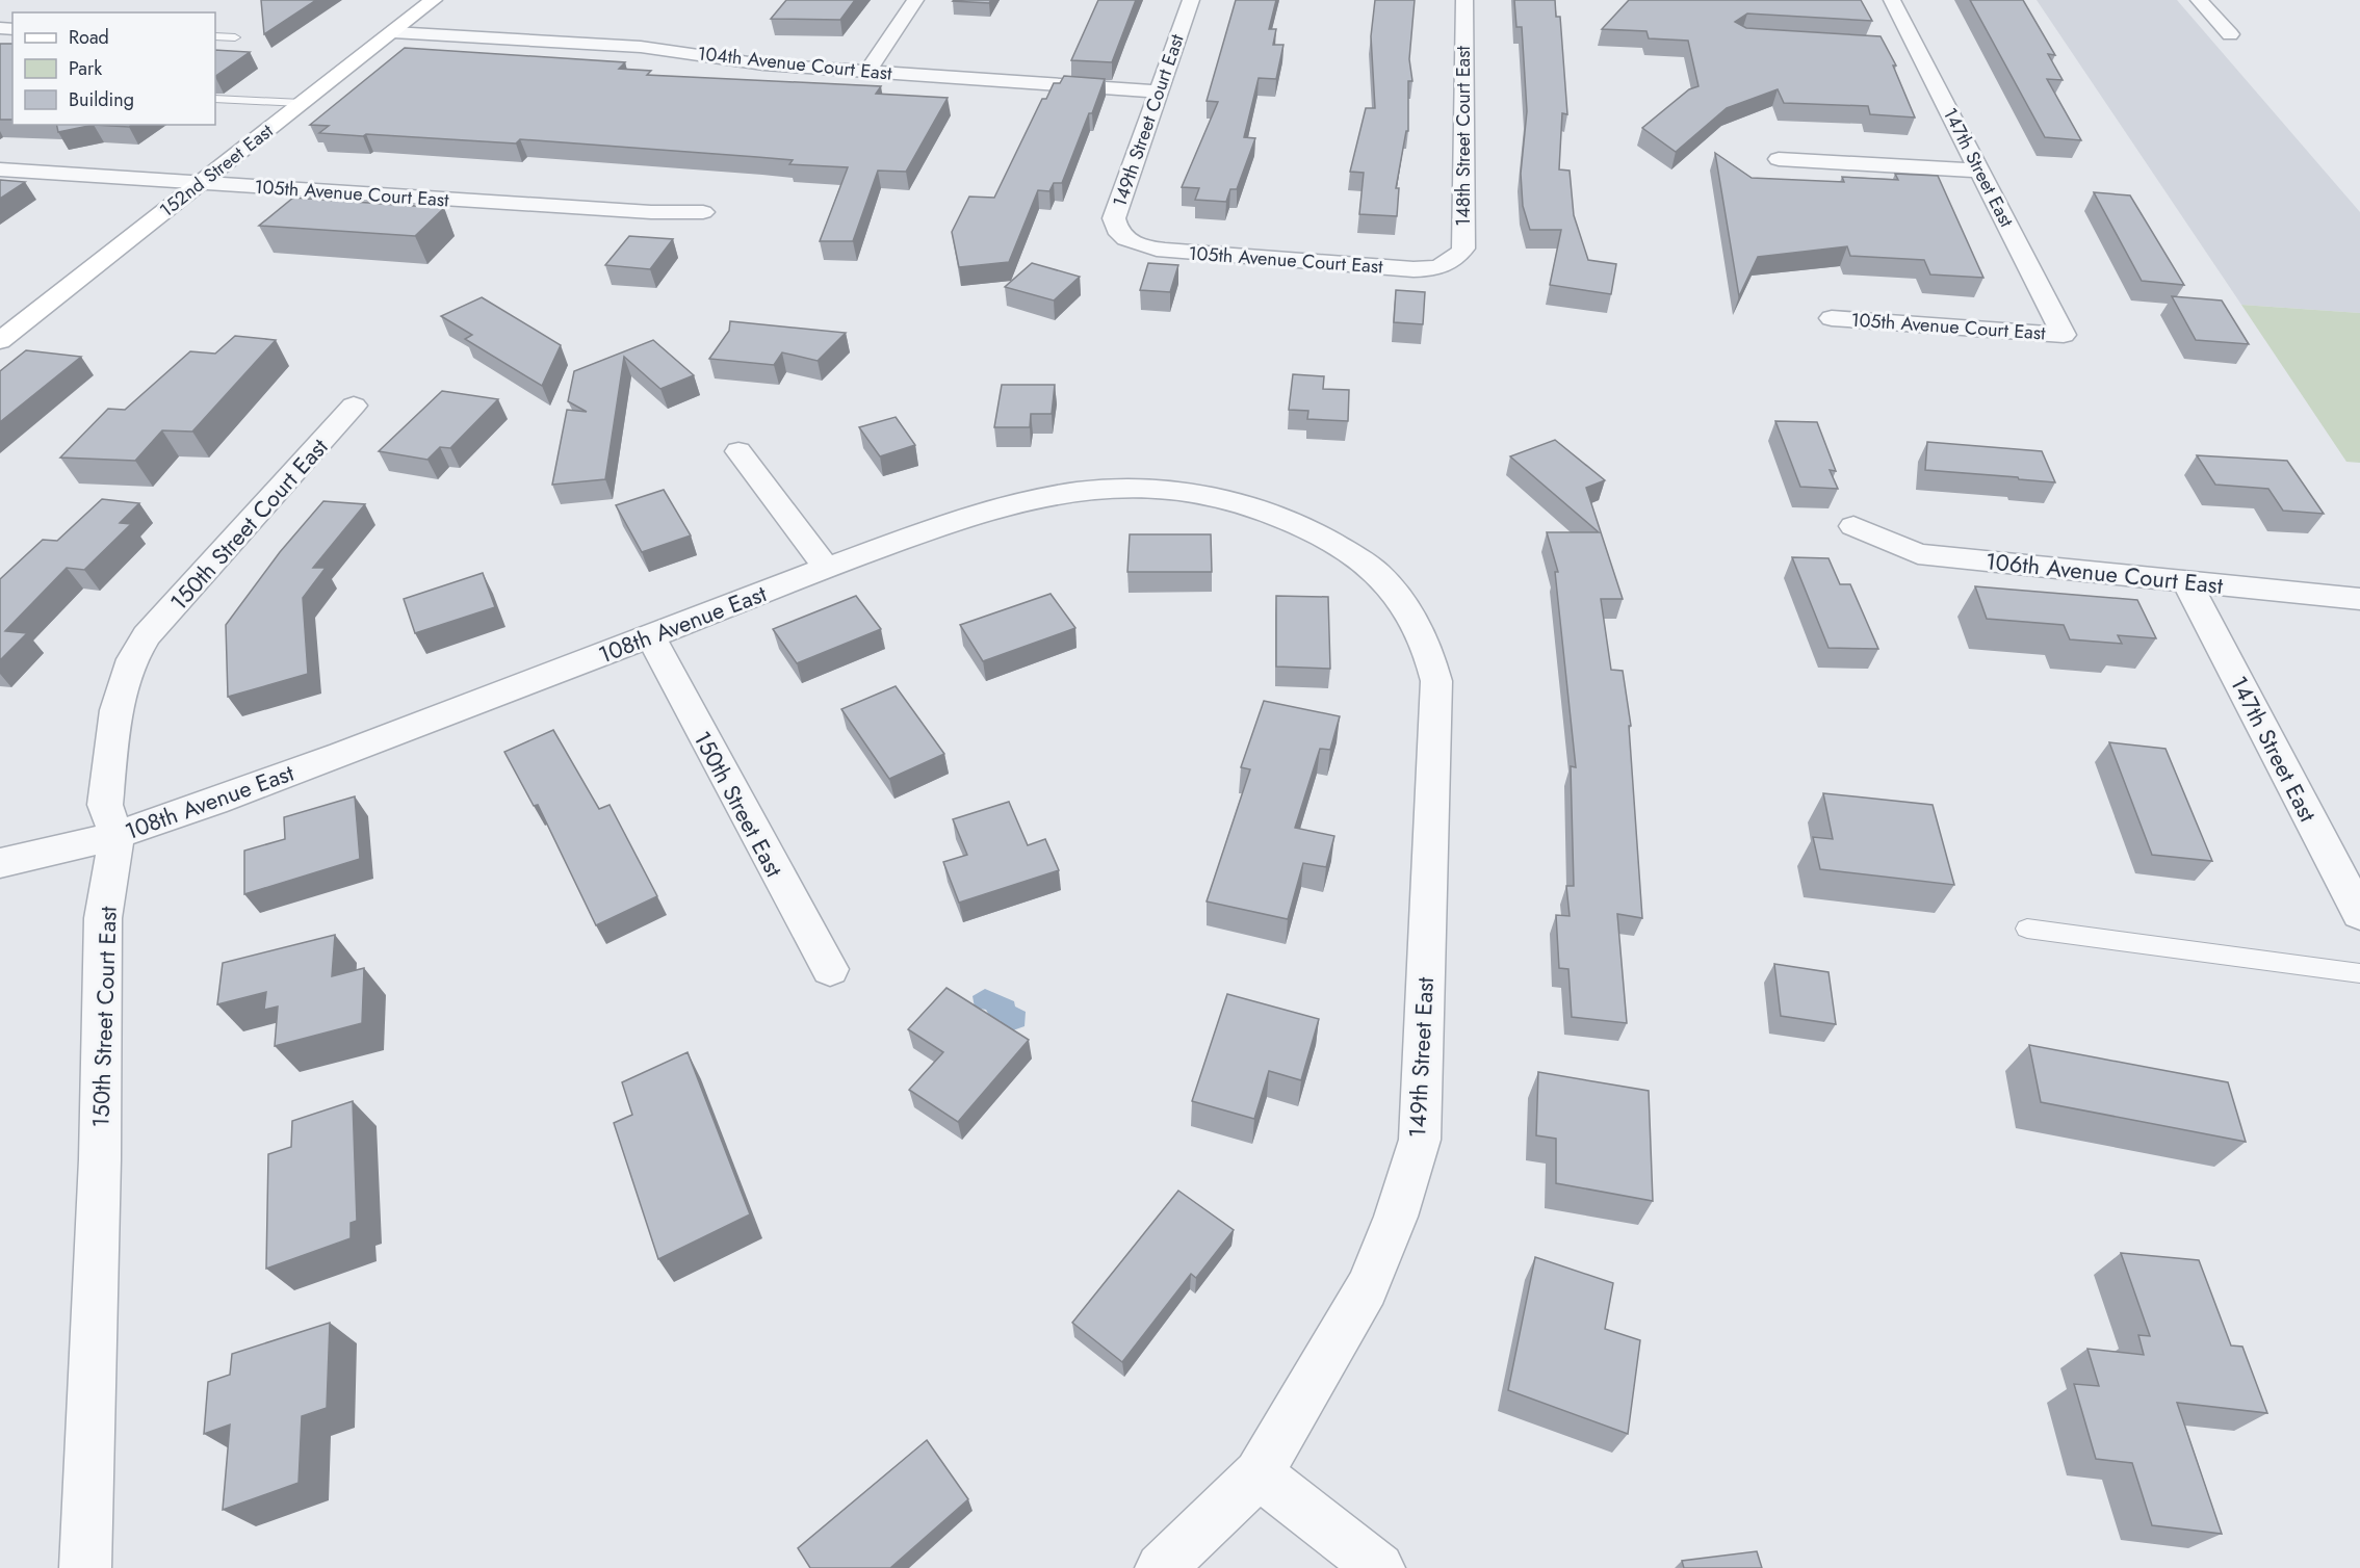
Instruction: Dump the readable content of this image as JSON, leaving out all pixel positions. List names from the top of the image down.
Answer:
{
  "streets": {
    "main road": ["152nd Street East"],
    "street": [
      "104th Avenue Court East",
      "149th Street Court East",
      "148th Street Court East",
      "147th Street East",
      "105th Avenue Court East",
      "150th Street Court East",
      "106th Avenue Court East",
      "108th Avenue East",
      "150th Street East",
      "149th Street East"
    ]
  },
  "crossings": [
    ["104th Avenue Court East", "149th Street Court East"],
    ["104th Avenue Court East", "152nd Street East"],
    ["149th Street Court East", "105th Avenue Court East"],
    ["148th Street Court East", "105th Avenue Court East"],
    ["147th Street East", "105th Avenue Court East"],
    ["147th Street East", "106th Avenue Court East"],
    ["152nd Street East", "105th Avenue Court East"],
    ["150th Street Court East", "108th Avenue East"],
    ["108th Avenue East", "150th Street East"],
    ["108th Avenue East", "149th Street East"]
  ],
  "legend": ["Road", "Park", "Building"]
}
